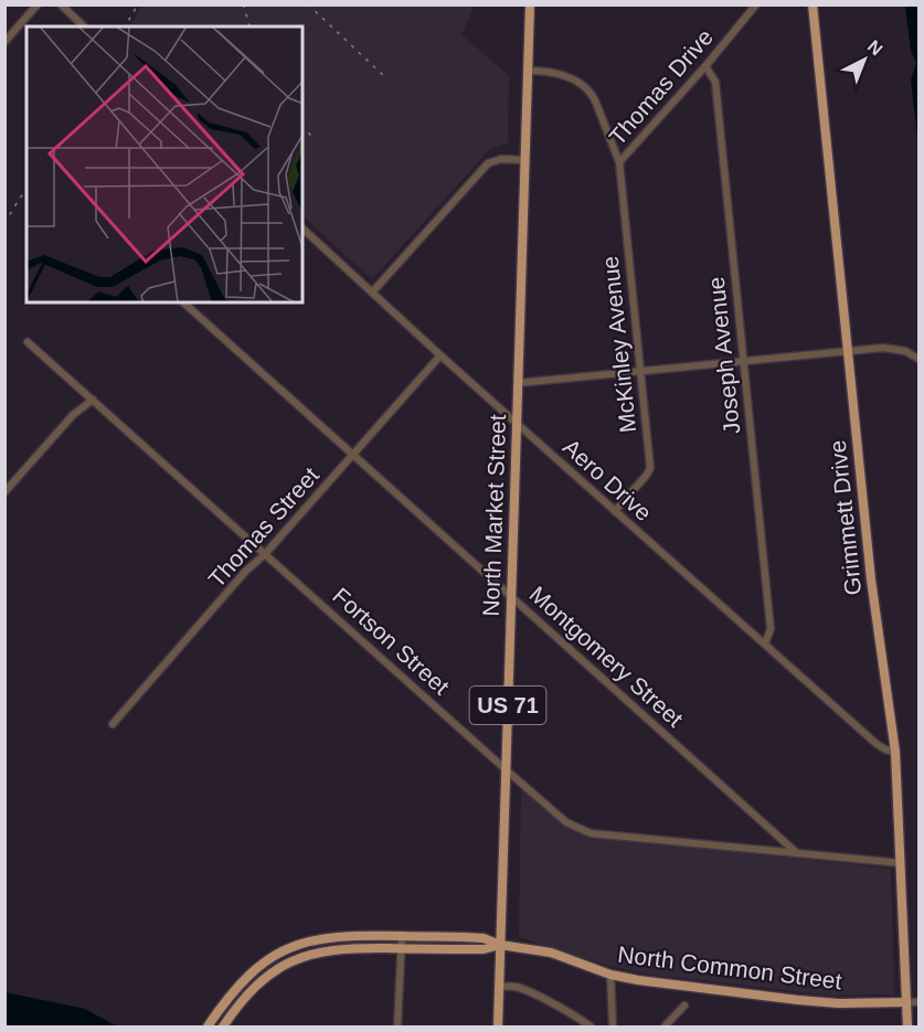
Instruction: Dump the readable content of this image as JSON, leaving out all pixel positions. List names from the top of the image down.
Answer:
{
  "streets": {
    "main road": [
      "North Market Street",
      "Grimmett Drive",
      "US 71",
      "North Common Street"
    ],
    "street": [
      "Thomas Drive",
      "McKinley Avenue",
      "Joseph Avenue",
      "Aero Drive",
      "Thomas Street",
      "Fortson Street",
      "Montgomery Street"
    ]
  },
  "crossings": [
    ["Thomas Drive", "McKinley Avenue"],
    ["Thomas Drive", "Joseph Avenue"],
    ["McKinley Avenue", "Aero Drive"],
    ["McKinley Avenue", "North Market Street"],
    ["Joseph Avenue", "Aero Drive"],
    ["Aero Drive", "North Market Street"],
    ["Aero Drive", "Grimmett Drive"],
    ["Aero Drive", "Thomas Street"],
    ["North Market Street", "Fortson Street"],
    ["North Market Street", "Montgomery Street"],
    ["North Market Street", "North Common Street"],
    ["Grimmett Drive", "Fortson Street"],
    ["Grimmett Drive", "North Common Street"],
    ["Thomas Street", "Fortson Street"],
    ["Thomas Street", "Montgomery Street"],
    ["Fortson Street", "Montgomery Street"]
  ],
  "north": "top right"
}
